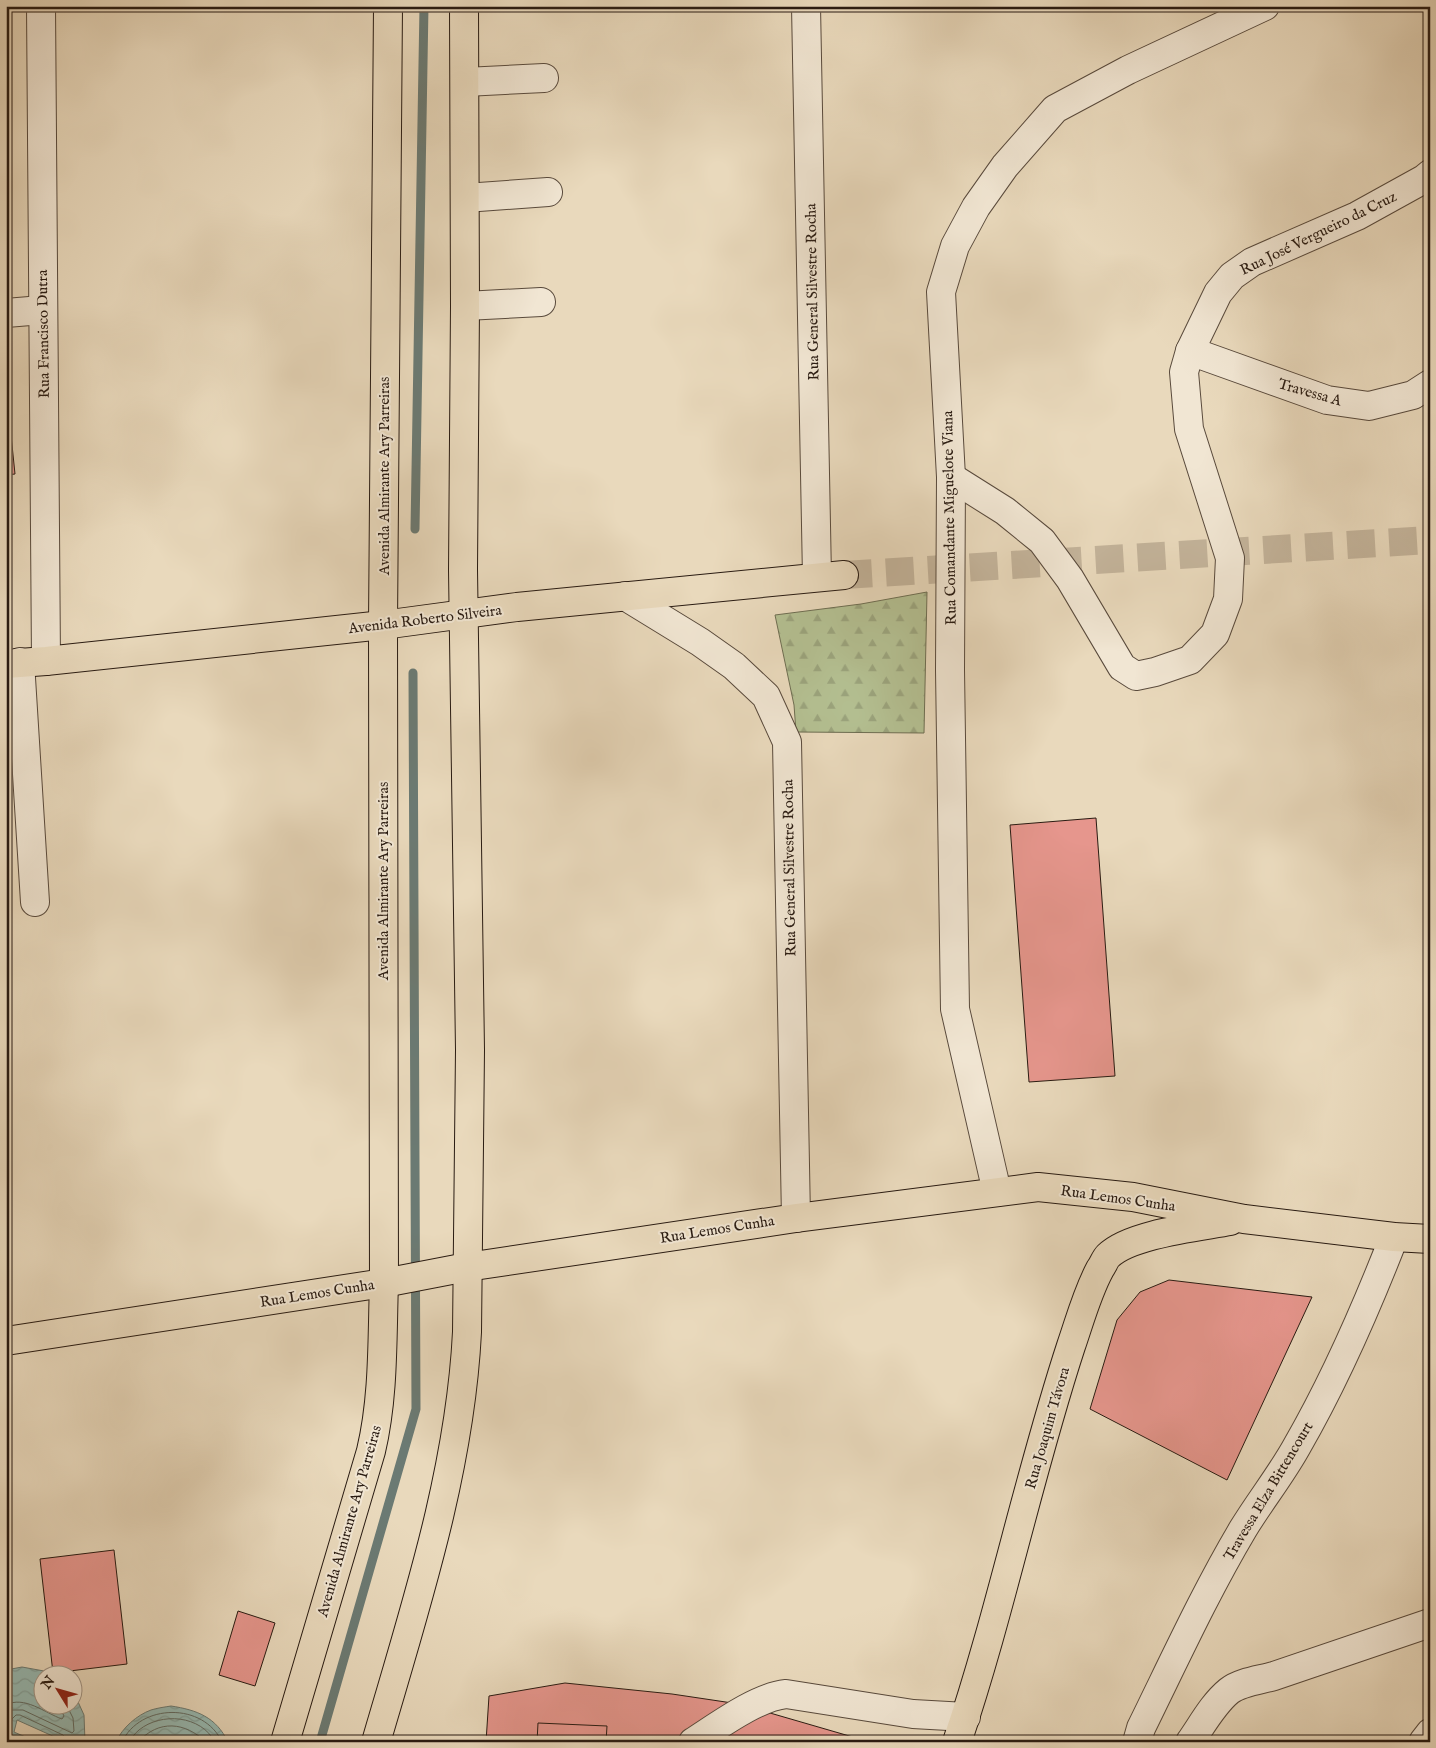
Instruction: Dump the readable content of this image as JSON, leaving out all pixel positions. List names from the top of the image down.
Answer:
{
  "streets": {
    "main road": [
      "Avenida Almirante Ary Parreiras",
      "Avenida Roberto Silveira",
      "Rua Lemos Cunha",
      "Rua Joaquim Távora"
    ],
    "street": [
      "Rua José Vergueiro da Cruz",
      "Rua General Silvestre Rocha",
      "Rua Francisco Dutra",
      "Travessa A",
      "Rua Comandante Miguelote Viana",
      "Travessa Elza Bittencourt"
    ]
  },
  "crossings": [
    ["Rua José Vergueiro da Cruz", "Travessa A"],
    ["Rua José Vergueiro da Cruz", "Rua Comandante Miguelote Viana"],
    ["Rua General Silvestre Rocha", "Avenida Roberto Silveira"],
    ["Rua General Silvestre Rocha", "Rua Lemos Cunha"],
    ["Rua Francisco Dutra", "Avenida Roberto Silveira"],
    ["Avenida Almirante Ary Parreiras", "Avenida Roberto Silveira"],
    ["Avenida Almirante Ary Parreiras", "Rua Lemos Cunha"],
    ["Rua Comandante Miguelote Viana", "Rua Lemos Cunha"],
    ["Rua Lemos Cunha", "Rua Joaquim Távora"],
    ["Rua Lemos Cunha", "Travessa Elza Bittencourt"]
  ],
  "north": "top left"
}
